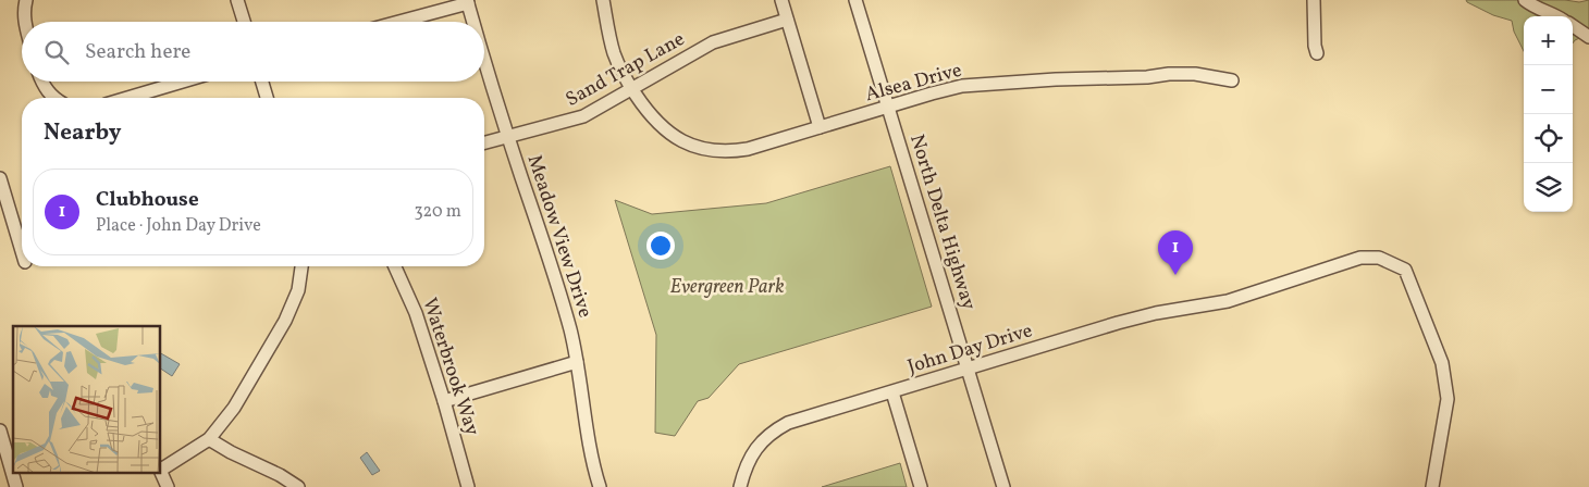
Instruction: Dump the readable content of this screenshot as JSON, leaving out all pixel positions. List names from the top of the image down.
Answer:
{
  "streets": {
    "street": [
      "Sand Trap Lane",
      "Alsea Drive",
      "North Delta Highway",
      "Meadow View Drive",
      "John Day Drive",
      "Waterbrook Way"
    ]
  },
  "crossings": [
    ["Sand Trap Lane", "Alsea Drive"],
    ["Sand Trap Lane", "Meadow View Drive"],
    ["Alsea Drive", "North Delta Highway"],
    ["North Delta Highway", "John Day Drive"]
  ],
  "parks": ["Evergreen Park"],
  "page": {
    "map_buttons": ["+", "−"],
    "search": "Search here",
    "heading": "Nearby",
    "list": [
      {
        "mark": "1",
        "name": "Clubhouse",
        "note": "Place · John Day Drive",
        "value": "320 m"
      }
    ],
    "pins": "1"
  }
}
